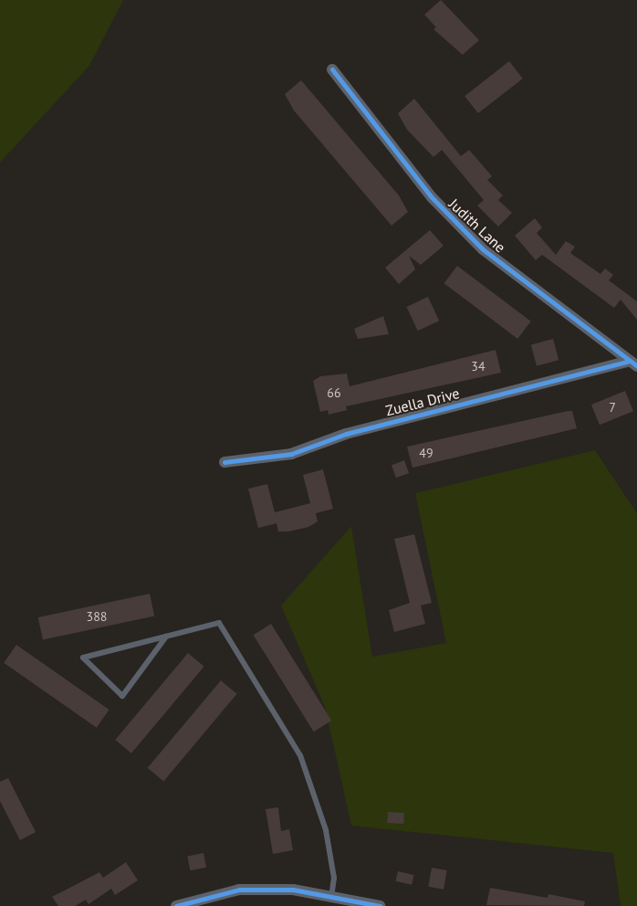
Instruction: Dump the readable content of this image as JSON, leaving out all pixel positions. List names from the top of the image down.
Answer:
{
  "streets": {
    "street": ["Judith Lane", "Zuella Drive"]
  },
  "crossings": [
    ["Judith Lane", "Zuella Drive"]
  ],
  "house_numbers": [
    "34",
    "66",
    "7",
    "49",
    "388"
  ]
}
